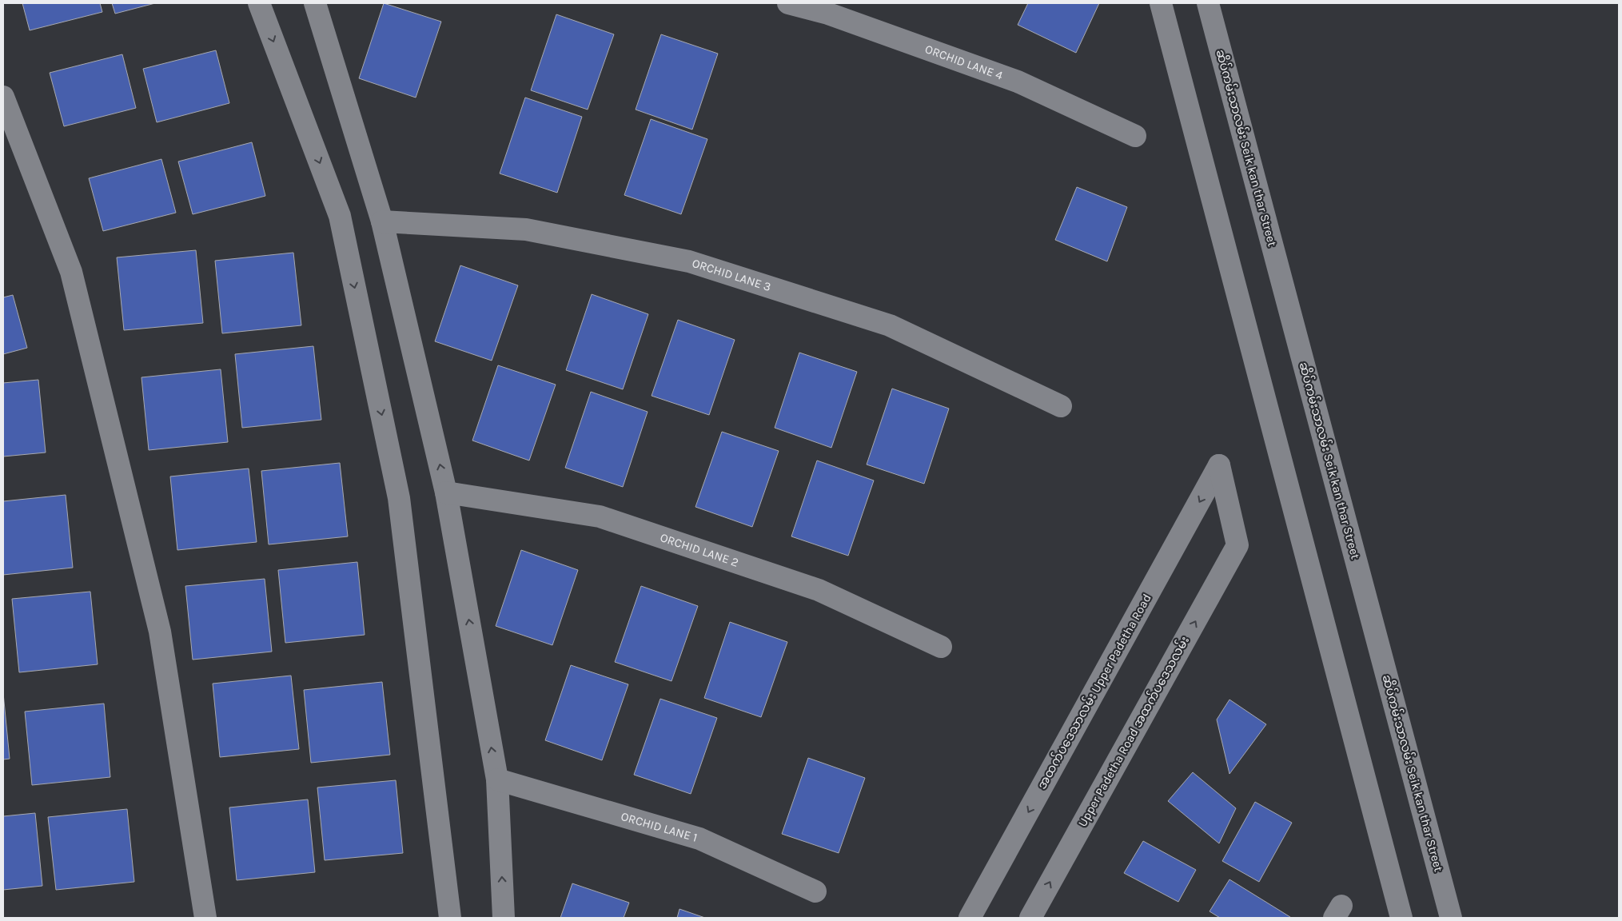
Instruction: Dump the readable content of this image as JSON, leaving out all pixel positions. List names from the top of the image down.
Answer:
{
  "streets": {
    "street": [
      "ORCHID LANE 4",
      "ဆိပ်ကမ်းသာလမ်း Seik kan thar Street",
      "ORCHID LANE 3",
      "ORCHID LANE 2",
      "အထက်ပဒေသာလမ်း Upper Padetha Road",
      "Upper Padetha Road အထက်ပဒေသလမ်း",
      "ORCHID LANE 1"
    ]
  },
  "crossings": [
    ["အထက်ပဒေသာလမ်း Upper Padetha Road", "Upper Padetha Road အထက်ပဒေသလမ်း"]
  ],
  "one_way": ["အထက်ပဒေသာလမ်း Upper Padetha Road", "Upper Padetha Road အထက်ပဒေသလမ်း"]
}
